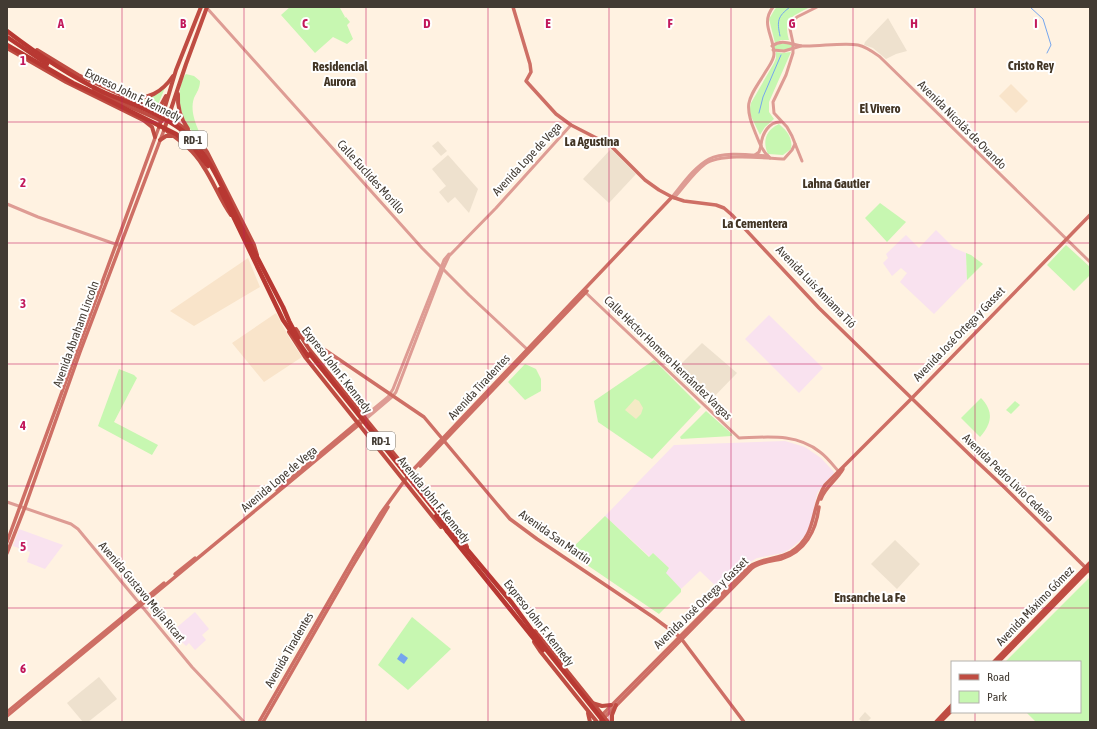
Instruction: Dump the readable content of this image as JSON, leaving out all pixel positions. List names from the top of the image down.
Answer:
{
  "streets": {
    "highway": ["Expreso John F. Kennedy", "RD-1"],
    "main road": [
      "Avenida Lope de Vega",
      "Avenida Luis Amiama Tió",
      "Avenida Abraham Lincoln",
      "Avenida José Ortega y Gasset",
      "Avenida Tiradentes",
      "Avenida Pedro Livio Cedeño",
      "Avenida John F. Kennedy",
      "Avenida San Martín",
      "Avenida Máximo Gómez"
    ],
    "street": [
      "Avenida Nicolás de Ovando",
      "Calle Euclides Morillo",
      "Calle Héctor Homero Hernández Vargas",
      "Avenida Gustavo Mejía Ricart"
    ]
  },
  "crossings": [
    ["Expreso John F. Kennedy", "RD-1"],
    ["Expreso John F. Kennedy", "Avenida José Ortega y Gasset"],
    ["Expreso John F. Kennedy", "Avenida John F. Kennedy"],
    ["Avenida Nicolás de Ovando", "Avenida José Ortega y Gasset"],
    ["RD-1", "Avenida Abraham Lincoln"],
    ["RD-1", "Avenida José Ortega y Gasset"],
    ["Avenida Lope de Vega", "Calle Euclides Morillo"],
    ["Avenida Lope de Vega", "Avenida Luis Amiama Tió"],
    ["Avenida Lope de Vega", "Avenida John F. Kennedy"],
    ["Avenida Lope de Vega", "Avenida San Martín"],
    ["Avenida Lope de Vega", "Avenida Gustavo Mejía Ricart"],
    ["Calle Euclides Morillo", "Avenida Abraham Lincoln"],
    ["Calle Euclides Morillo", "Avenida Tiradentes"],
    ["Avenida Luis Amiama Tió", "Avenida José Ortega y Gasset"],
    ["Avenida Luis Amiama Tió", "Avenida Tiradentes"],
    ["Avenida Luis Amiama Tió", "Avenida Pedro Livio Cedeño"],
    ["Avenida Abraham Lincoln", "Avenida Gustavo Mejía Ricart"],
    ["Avenida José Ortega y Gasset", "Calle Héctor Homero Hernández Vargas"],
    ["Avenida José Ortega y Gasset", "Avenida Pedro Livio Cedeño"],
    ["Avenida José Ortega y Gasset", "Avenida San Martín"],
    ["Calle Héctor Homero Hernández Vargas", "Avenida Tiradentes"],
    ["Avenida Tiradentes", "Avenida John F. Kennedy"],
    ["Avenida Tiradentes", "Avenida San Martín"],
    ["Avenida Pedro Livio Cedeño", "Avenida Máximo Gómez"],
    ["Avenida John F. Kennedy", "Avenida San Martín"]
  ],
  "districts": [
    "Cristo Rey",
    "Residencial Aurora",
    "El Vivero",
    "La Agustina",
    "Lahna Gautier",
    "La Cementera",
    "Ensanche La Fe"
  ],
  "legend": ["Road", "Park"],
  "grid": {
    "columns": [
      "A",
      "B",
      "C",
      "D",
      "E",
      "F",
      "G",
      "H",
      "I"
    ],
    "rows": [
      "1",
      "2",
      "3",
      "4",
      "5",
      "6"
    ]
  }
}
